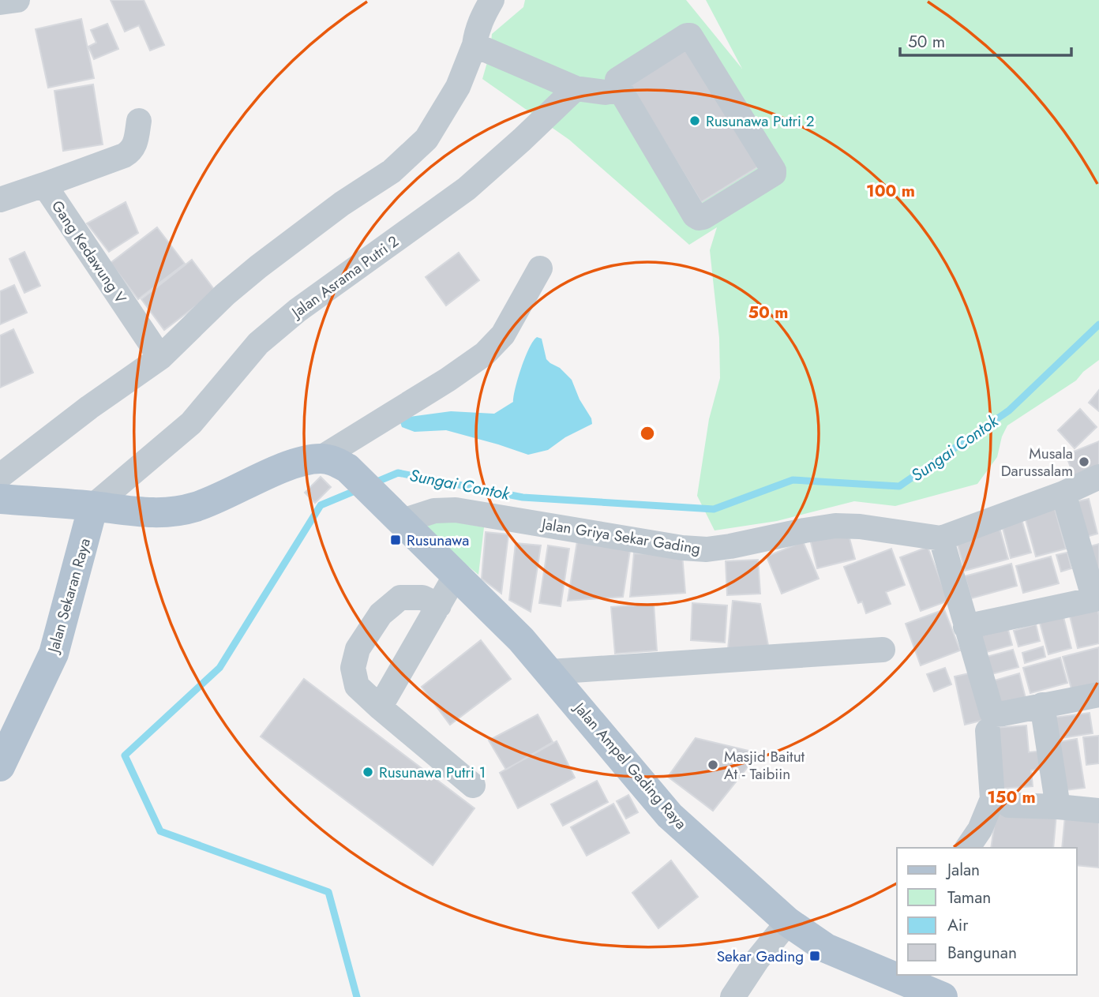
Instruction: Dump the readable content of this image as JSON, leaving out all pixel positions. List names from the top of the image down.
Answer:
{
  "streets": {
    "main road": ["Jalan Sekaran Raya", "Jalan Ampel Gading Raya"],
    "street": ["Gang Kedawung V", "Jalan Asrama Putri 2", "Jalan Griya Sekar Gading"]
  },
  "crossings": [
    ["Jalan Asrama Putri 2", "Jalan Sekaran Raya"],
    ["Jalan Griya Sekar Gading", "Jalan Ampel Gading Raya"]
  ],
  "water": ["Sungai Contok"],
  "places": {
    "other": [
      "Rusunawa Putri 2",
      "Musala Darussalam",
      "Masjid Baitut At - Taibiin",
      "Rusunawa Putri 1"
    ],
    "transit": ["Rusunawa", "Sekar Gading"]
  },
  "legend": [
    "Jalan",
    "Taman",
    "Air",
    "Bangunan"
  ],
  "scale_bar": "50 m",
  "rings": ["100 m", "50 m", "150 m"]
}
